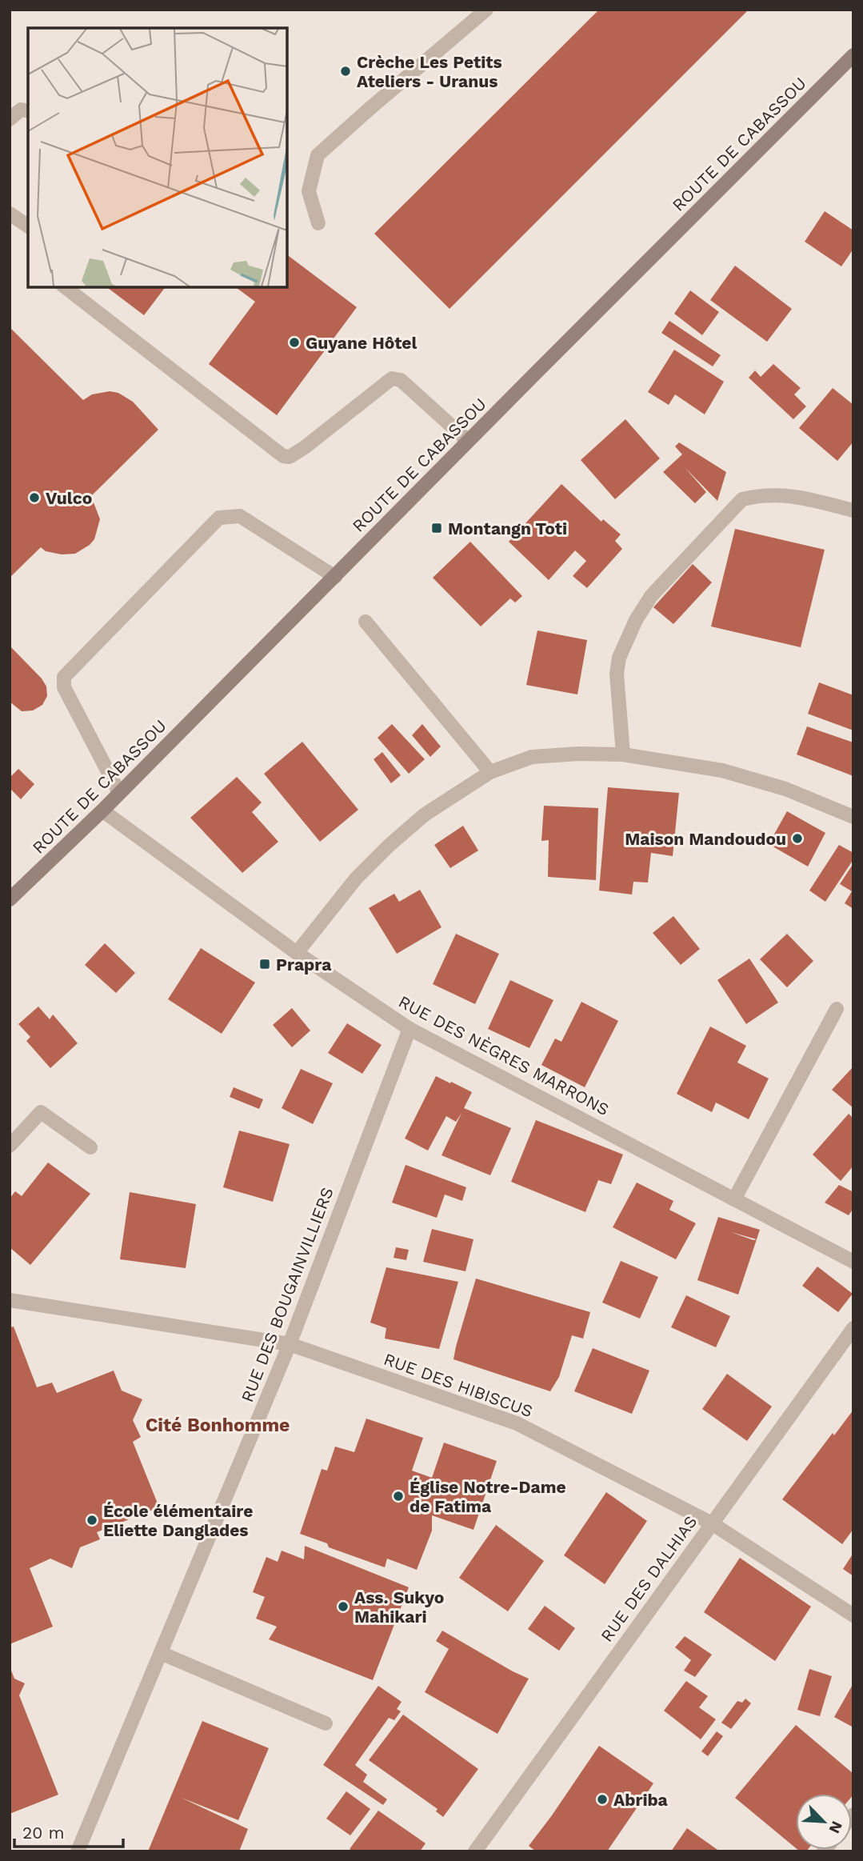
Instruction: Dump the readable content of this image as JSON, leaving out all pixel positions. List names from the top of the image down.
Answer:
{
  "streets": {
    "main road": ["ROUTE DE CABASSOU"],
    "street": [
      "RUE DES NÈGRES MARRONS",
      "RUE DES BOUGAINVILLIERS",
      "RUE DES HIBISCUS",
      "RUE DES DALHIAS"
    ]
  },
  "crossings": [
    ["ROUTE DE CABASSOU", "RUE DES NÈGRES MARRONS"],
    ["RUE DES NÈGRES MARRONS", "RUE DES BOUGAINVILLIERS"],
    ["RUE DES BOUGAINVILLIERS", "RUE DES HIBISCUS"],
    ["RUE DES HIBISCUS", "RUE DES DALHIAS"]
  ],
  "districts": ["Cité Bonhomme"],
  "places": {
    "other": [
      "Crèche Les Petits Ateliers - Uranus",
      "Guyane Hôtel",
      "Vulco",
      "Maison Mandoudou",
      "Église Notre-Dame de Fatima",
      "École élémentaire Eliette Danglades",
      "Ass. Sukyo Mahikari",
      "Abriba"
    ],
    "transit": ["Montangn Toti", "Prapra"]
  },
  "scale_bar": "20 m",
  "north": "bottom right"
}
